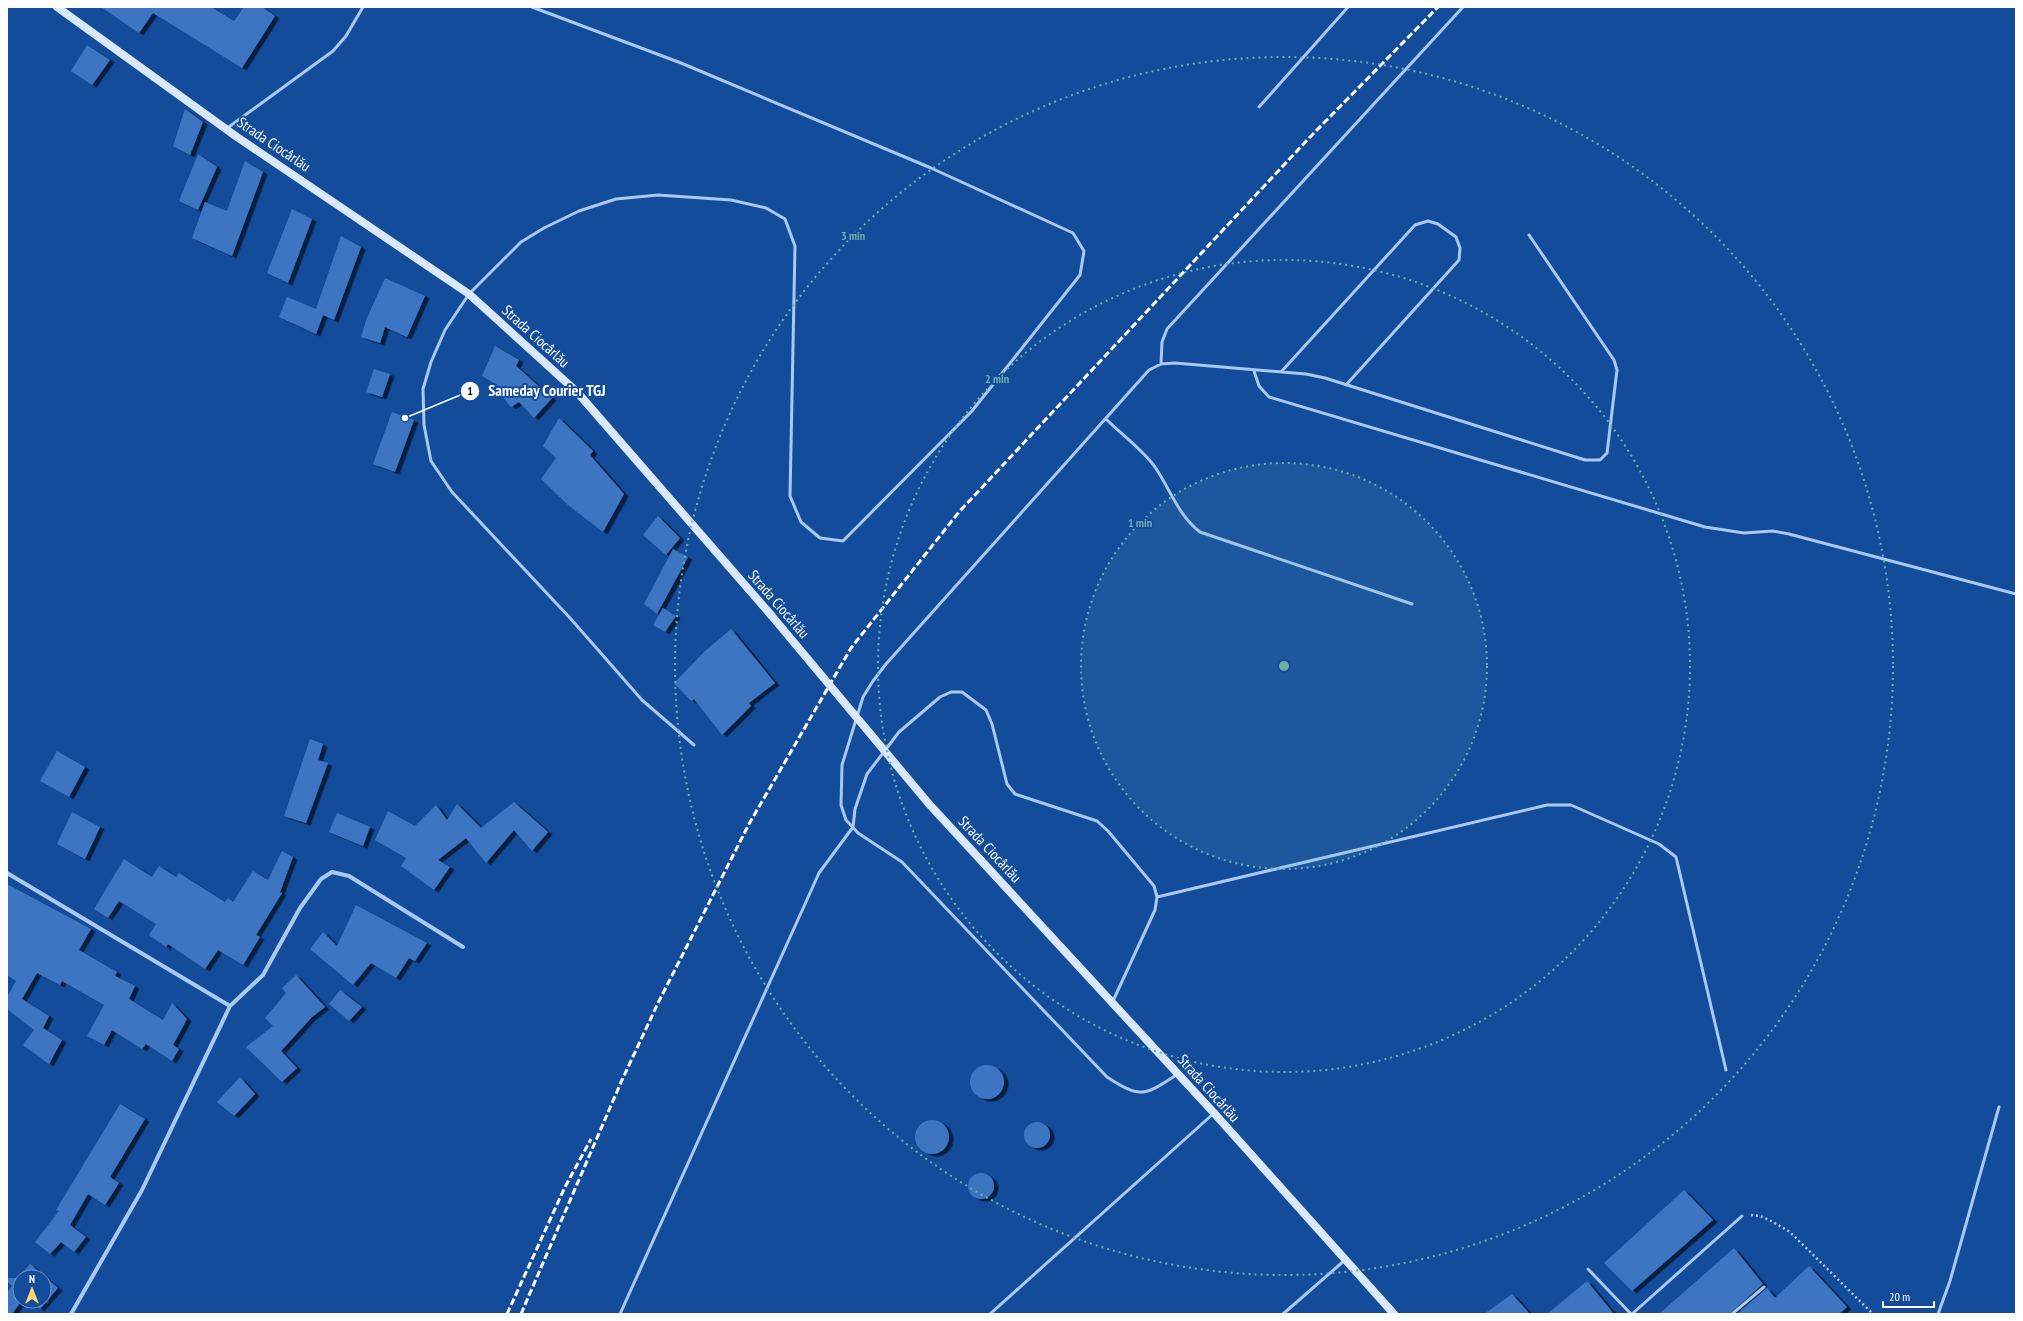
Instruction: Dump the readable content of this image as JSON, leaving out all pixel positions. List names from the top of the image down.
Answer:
{
  "streets": {
    "main road": ["Strada Ciocârlău"]
  },
  "places": ["Sameday Courier TGJ"],
  "scale_bar": "20 m",
  "north": "top",
  "rings": ["3 min", "2 min", "1 min"]
}
